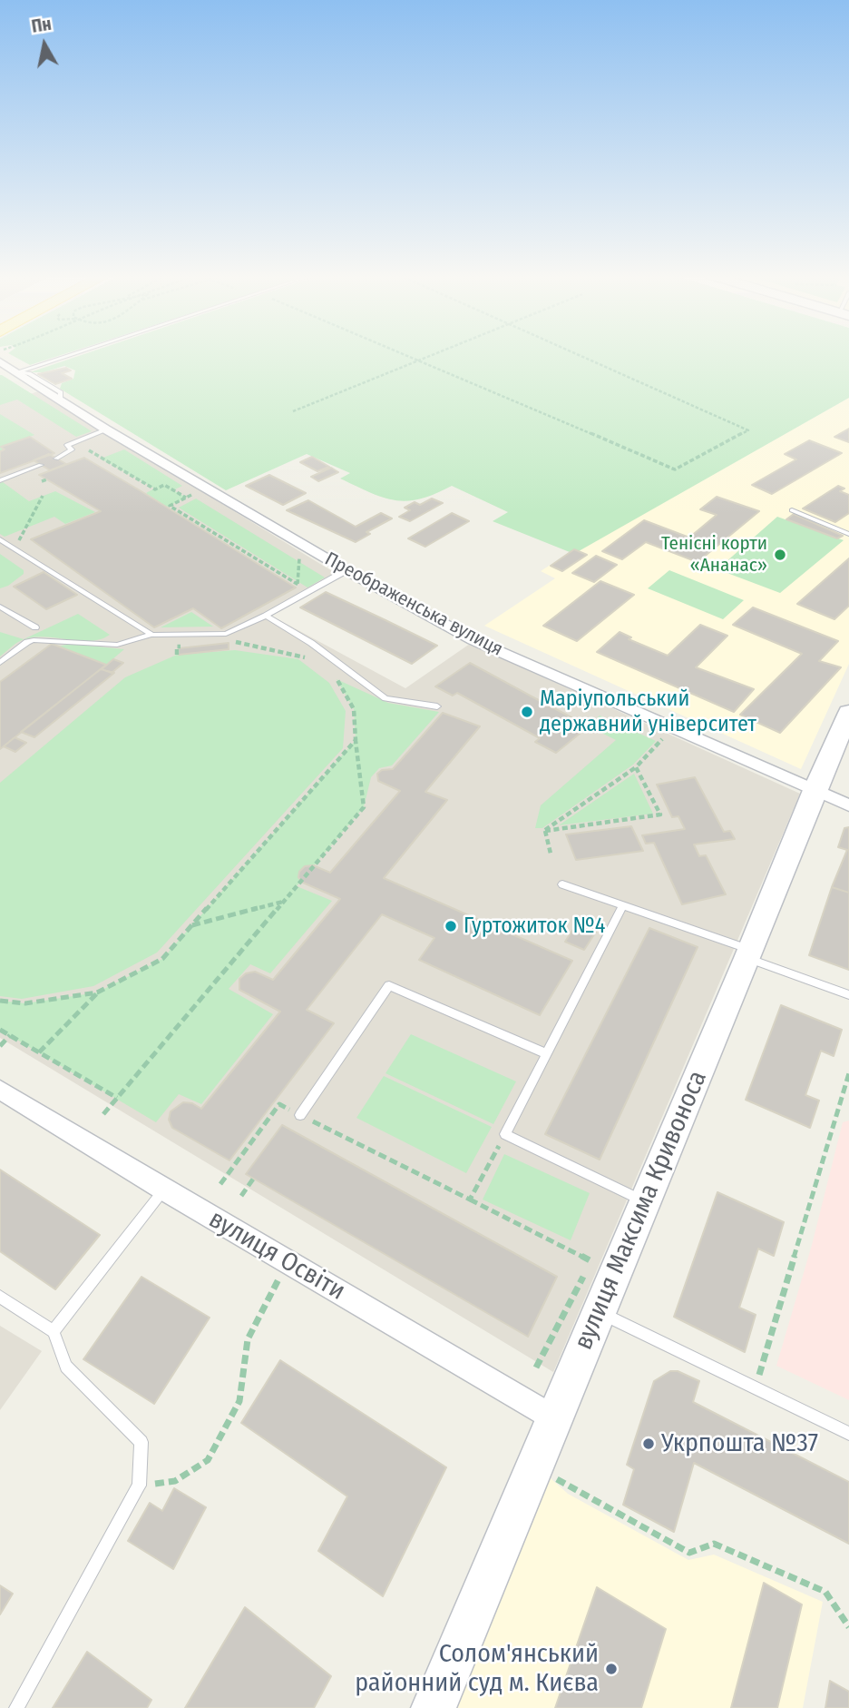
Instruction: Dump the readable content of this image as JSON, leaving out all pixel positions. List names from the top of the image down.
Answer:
{
  "streets": {
    "street": ["Преображенська вулиця", "вулиця Максима Кривоноса", "вулиця Освіти"]
  },
  "crossings": [
    ["Преображенська вулиця", "вулиця Максима Кривоноса"],
    ["вулиця Максима Кривоноса", "вулиця Освіти"]
  ],
  "places": [
    "Тенісні корти «Ананас»",
    "Маріупольський державний університет",
    "Гуртожиток №4",
    "Укрпошта №37",
    "Солом'янський районний суд м. Києва"
  ],
  "north": "top"
}
